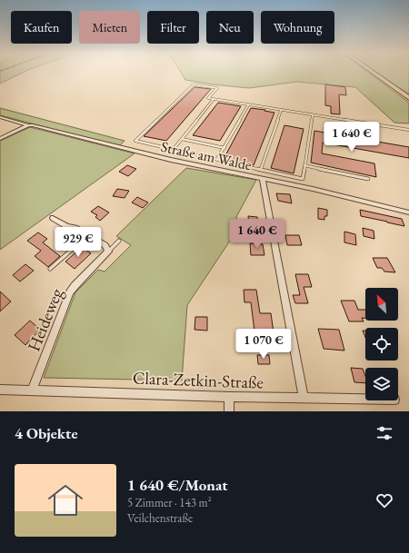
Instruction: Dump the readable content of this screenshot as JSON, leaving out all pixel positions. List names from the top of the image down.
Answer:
{
  "streets": {
    "street": ["Straße am Walde", "Heideweg", "Clara-Zetkin-Straße"]
  },
  "crossings": [
    ["Heideweg", "Clara-Zetkin-Straße"]
  ],
  "north": "top left",
  "page": {
    "chip": [
      "Kaufen",
      "Mieten",
      "Filter",
      "Neu",
      "Wohnung"
    ],
    "price": [
      "1 640 €",
      "1 640 €",
      "929 €",
      "1 070 €"
    ],
    "heading": "4 Objekte",
    "list": [
      {
        "name": "1 640 €/Monat",
        "note": "5 Zimmer · 143 m² · Veilchenstraße"
      }
    ]
  }
}
